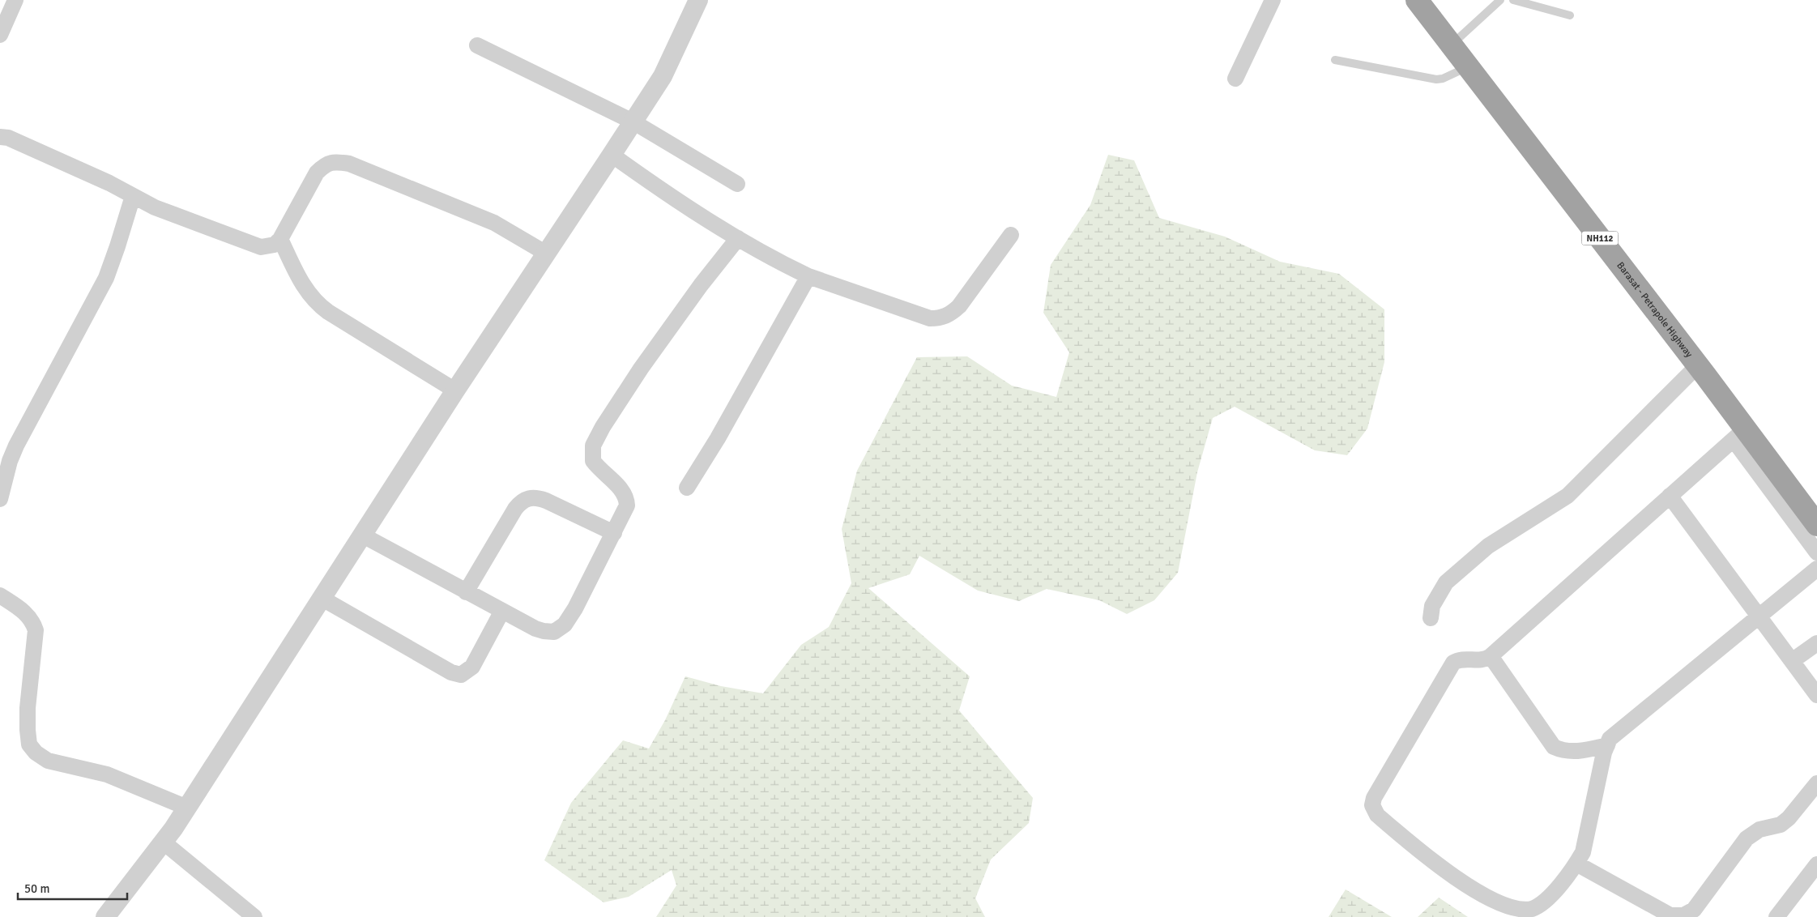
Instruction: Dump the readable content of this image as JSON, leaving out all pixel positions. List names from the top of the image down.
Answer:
{
  "streets": {
    "highway": ["NH112", "Barasat - Petrapole Highway"]
  },
  "scale_bar": "50 m"
}
